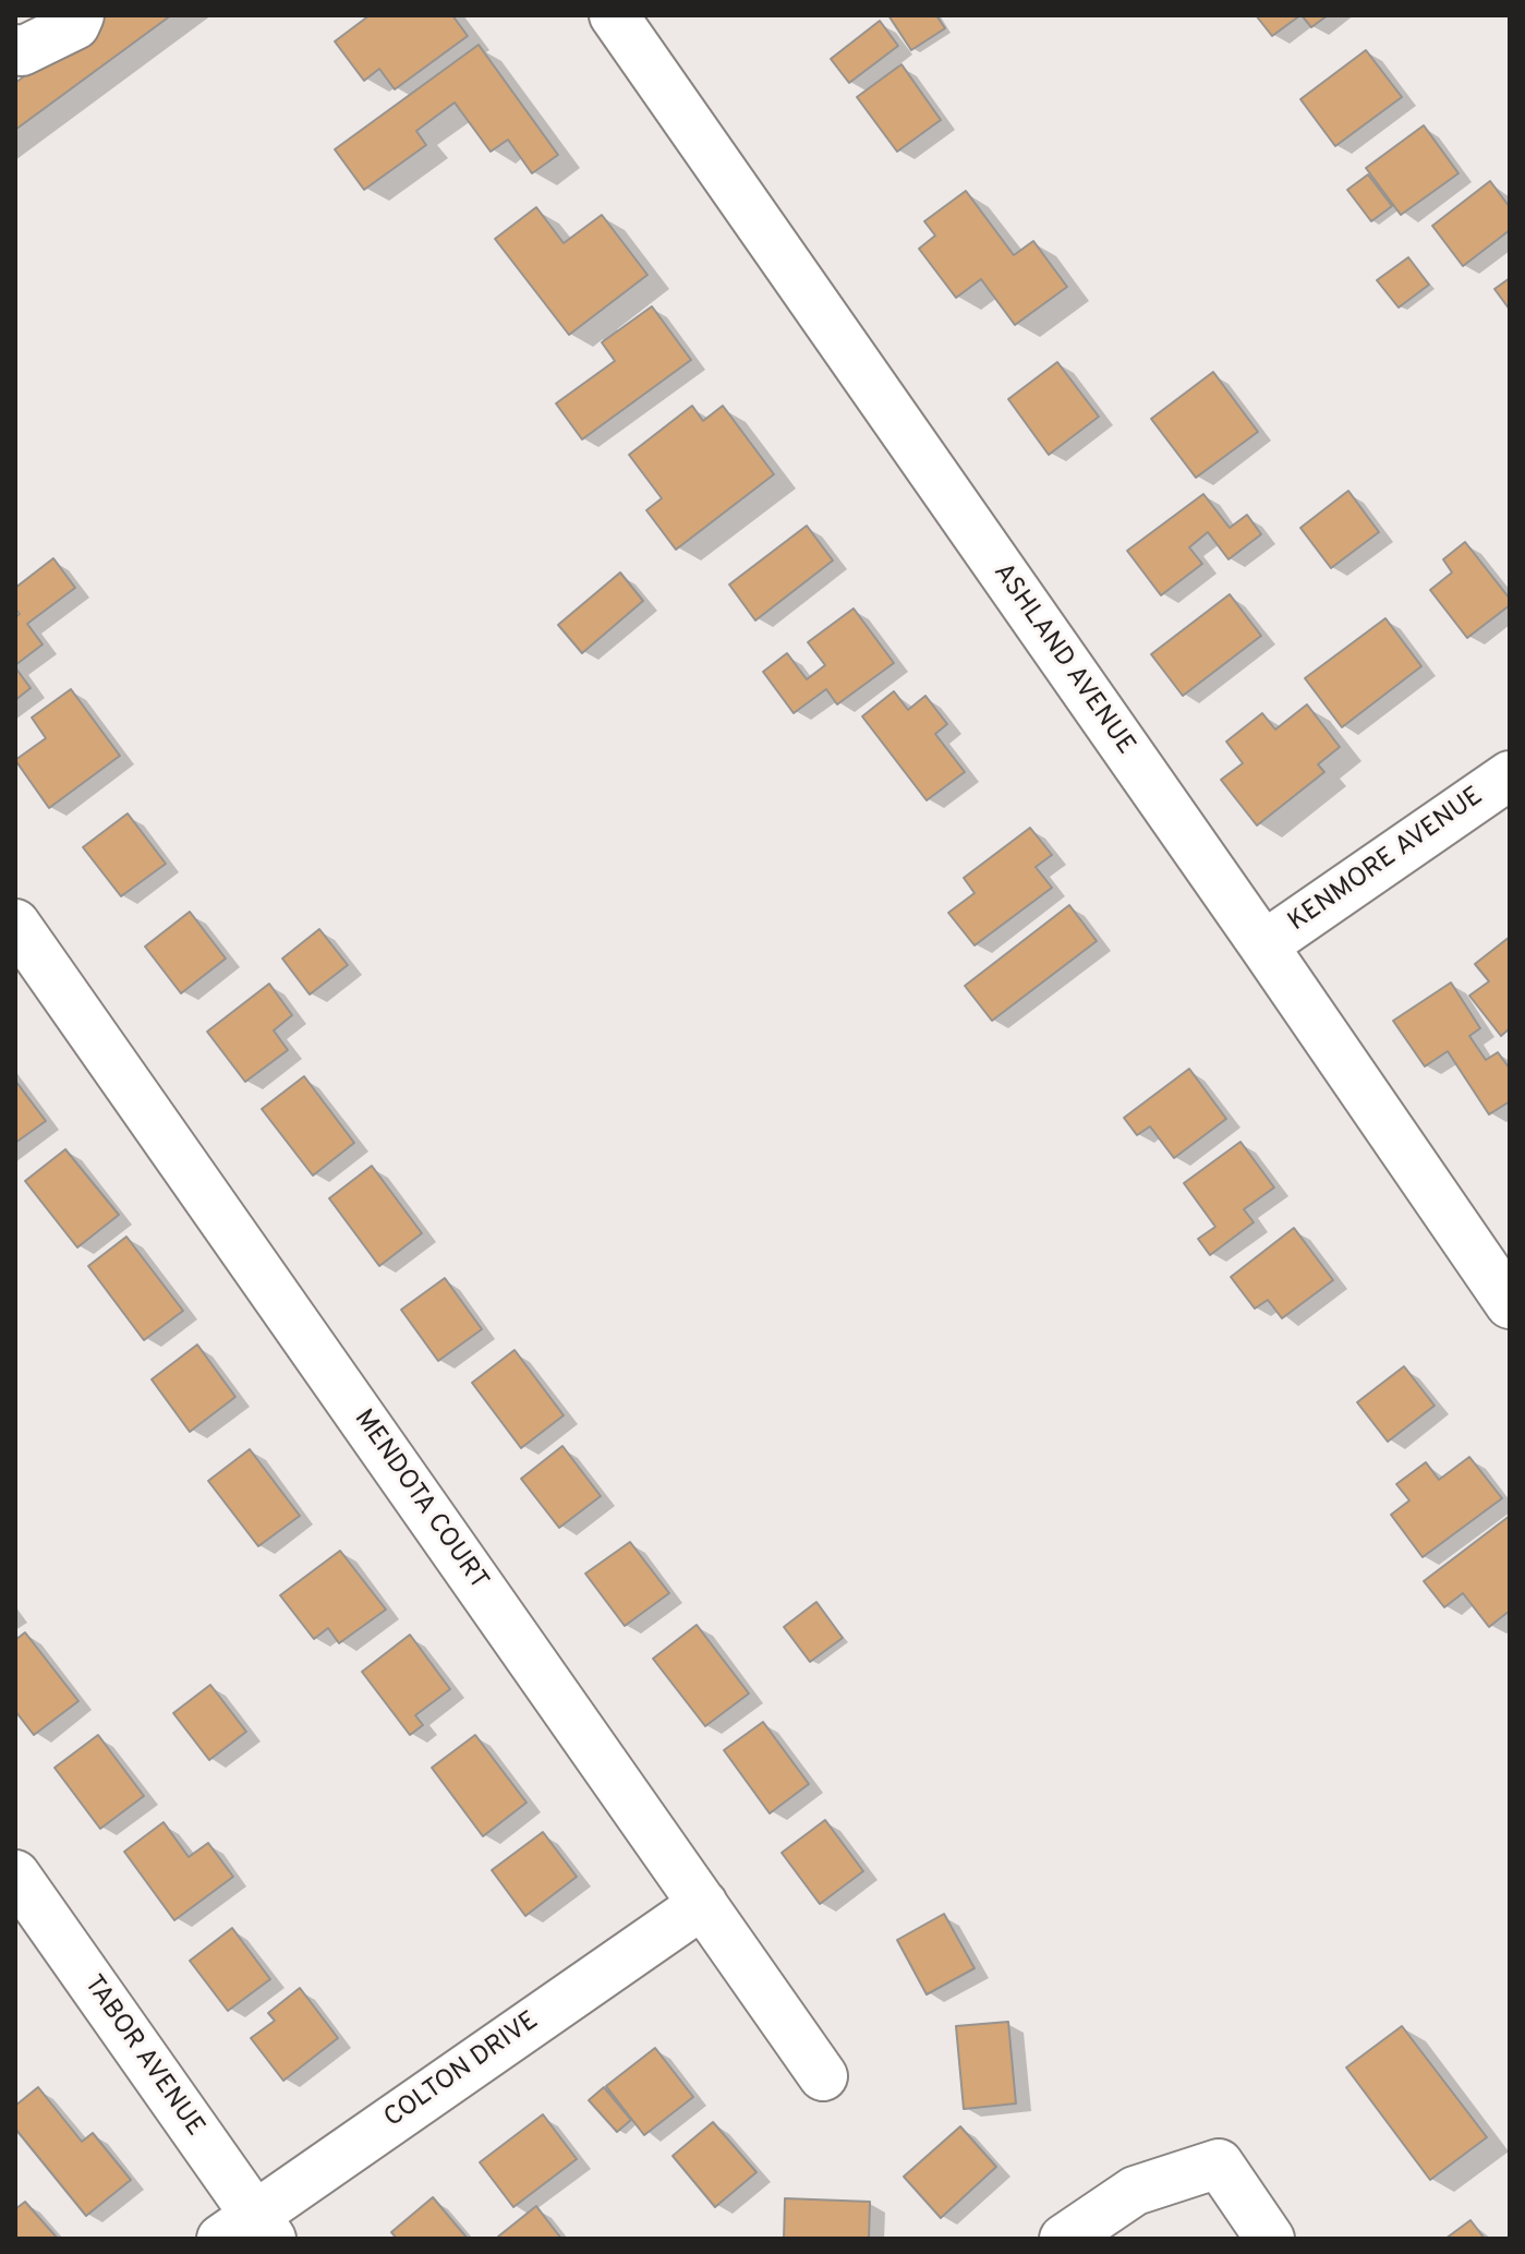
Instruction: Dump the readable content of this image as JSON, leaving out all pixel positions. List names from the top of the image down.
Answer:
{
  "streets": {
    "street": [
      "ASHLAND AVENUE",
      "KENMORE AVENUE",
      "MENDOTA COURT",
      "TABOR AVENUE",
      "COLTON DRIVE"
    ]
  },
  "crossings": [
    ["ASHLAND AVENUE", "KENMORE AVENUE"],
    ["MENDOTA COURT", "COLTON DRIVE"],
    ["TABOR AVENUE", "COLTON DRIVE"]
  ]
}
